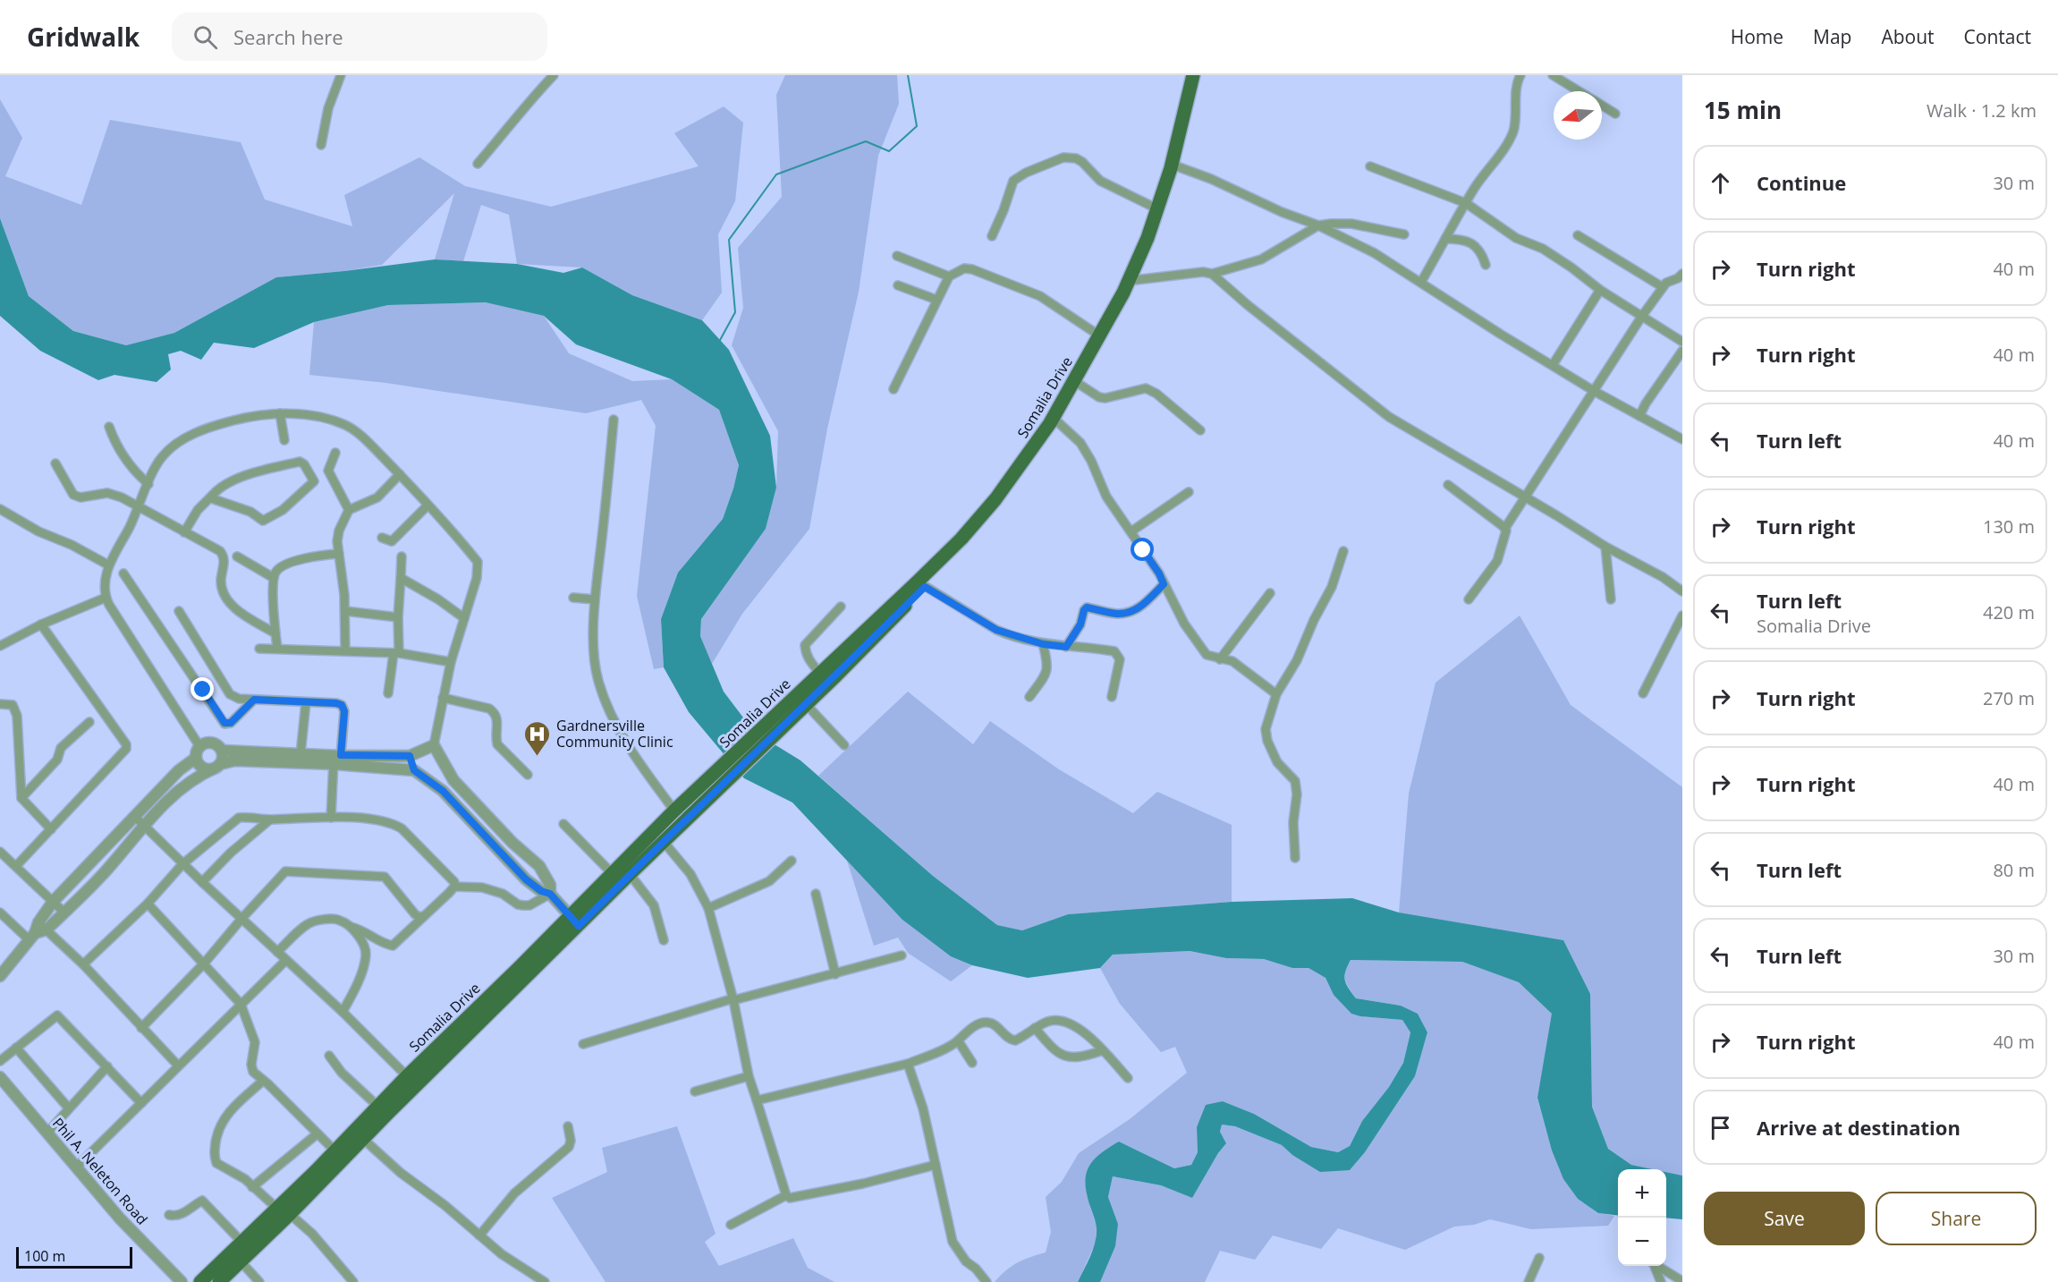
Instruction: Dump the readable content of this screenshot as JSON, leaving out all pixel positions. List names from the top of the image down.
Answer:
{
  "streets": {
    "main road": ["Somalia Drive"],
    "street": ["Phil A. Neleton Road"]
  },
  "places": {
    "hospital": ["Gardnersville Community Clinic"]
  },
  "scale_bar": "100 m",
  "north": "left",
  "page": {
    "header": "Gridwalk",
    "search": "Search here",
    "nav": [
      "Home",
      "Map",
      "About",
      "Contact"
    ],
    "heading": ["15 min", "Walk · 1.2 km"],
    "list": [
      ["Continue", "30 m"],
      ["Turn right", "40 m"],
      ["Turn right", "40 m"],
      ["Turn left", "40 m"],
      ["Turn right", "130 m"],
      ["Turn left", "Somalia Drive", "420 m"],
      ["Turn right", "270 m"],
      ["Turn right", "40 m"],
      ["Turn left", "80 m"],
      ["Turn left", "30 m"],
      ["Turn right", "40 m"],
      "Arrive at destination"
    ],
    "map_buttons": ["+", "−"],
    "buttons": ["Save", "Share"],
    "scale": "100 m"
  }
}
